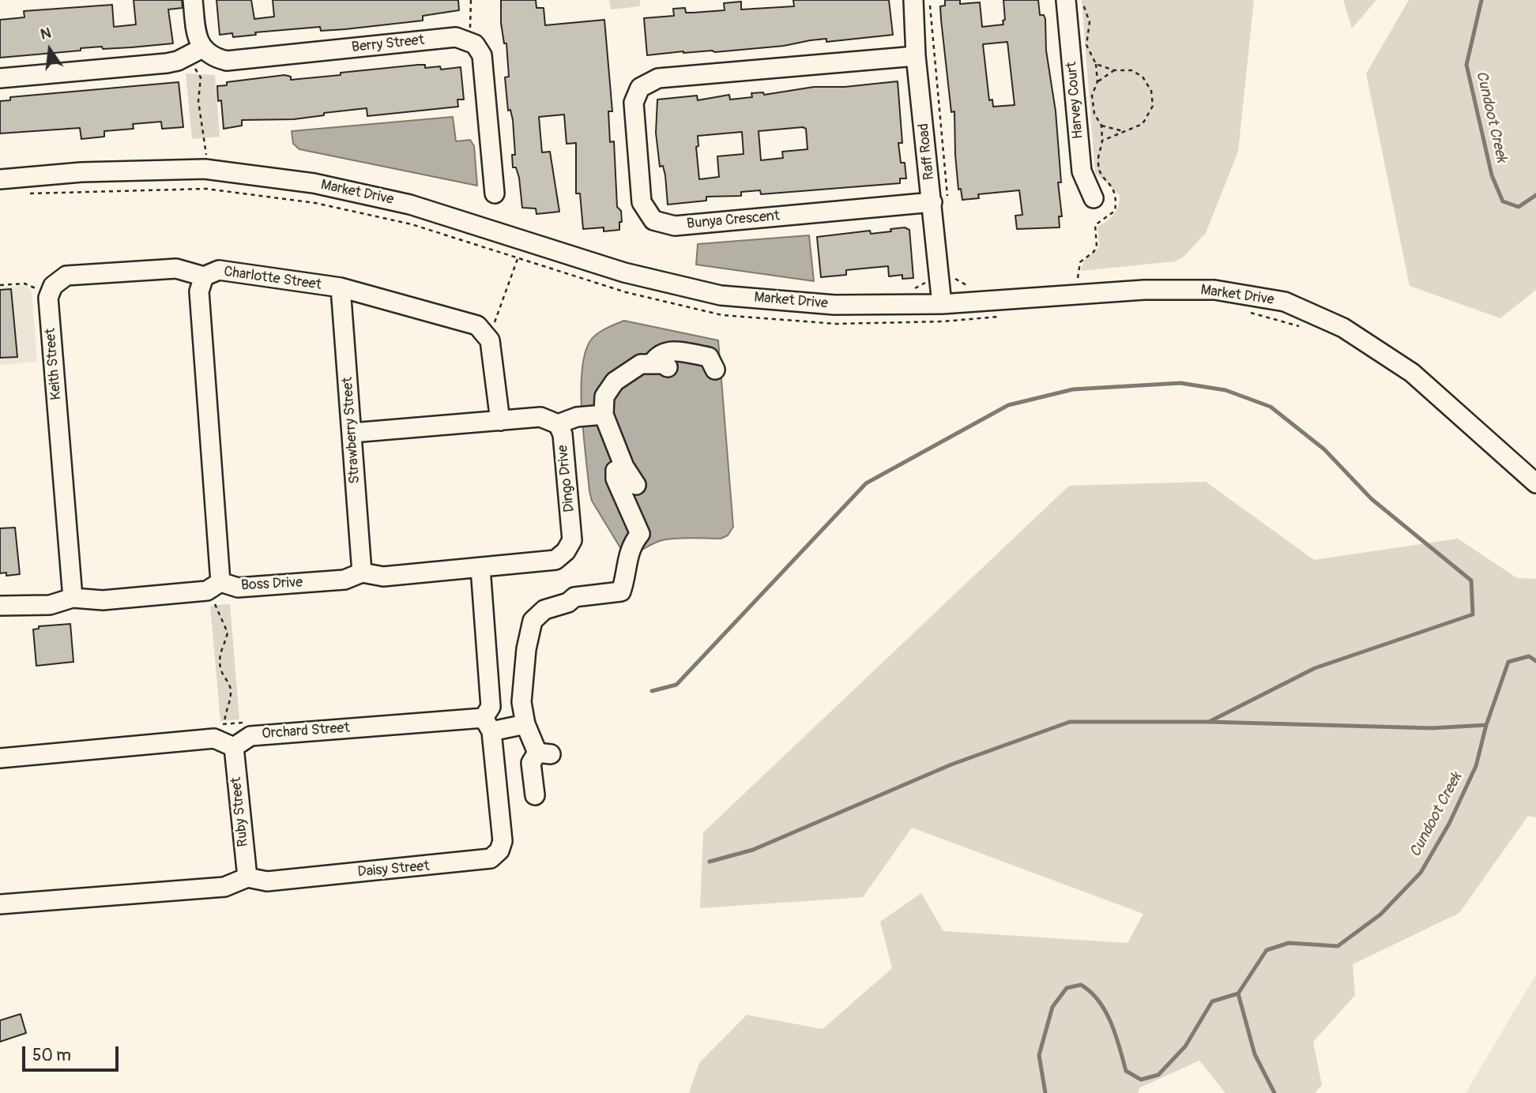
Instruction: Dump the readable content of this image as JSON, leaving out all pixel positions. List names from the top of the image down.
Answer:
{
  "streets": {
    "street": [
      "Berry Street",
      "Harvey Court",
      "Raff Road",
      "Market Drive",
      "Bunya Crescent",
      "Charlotte Street",
      "Keith Street",
      "Strawberry Street",
      "Dingo Drive",
      "Boss Drive",
      "Orchard Street",
      "Ruby Street",
      "Daisy Street"
    ]
  },
  "crossings": [
    ["Raff Road", "Market Drive"],
    ["Raff Road", "Bunya Crescent"],
    ["Charlotte Street", "Keith Street"],
    ["Charlotte Street", "Strawberry Street"],
    ["Charlotte Street", "Boss Drive"],
    ["Keith Street", "Boss Drive"],
    ["Strawberry Street", "Boss Drive"],
    ["Dingo Drive", "Boss Drive"],
    ["Dingo Drive", "Daisy Street"],
    ["Boss Drive", "Daisy Street"],
    ["Orchard Street", "Ruby Street"],
    ["Orchard Street", "Daisy Street"],
    ["Ruby Street", "Daisy Street"]
  ],
  "water": ["Cundoot Creek"],
  "scale_bar": "50 m",
  "north": "top"
}
